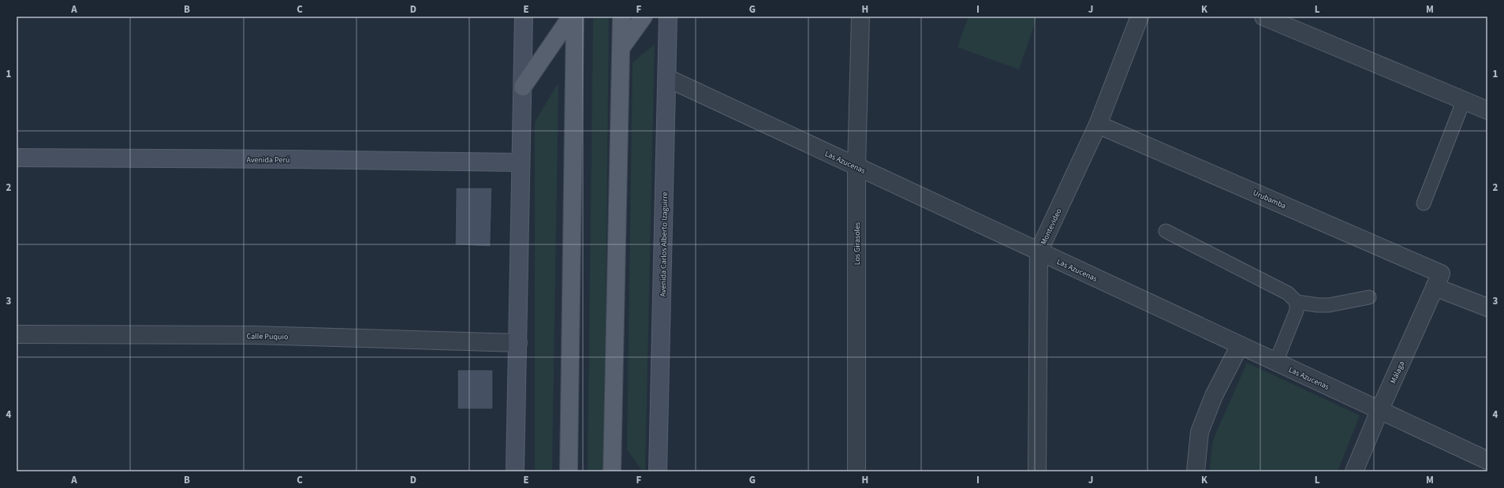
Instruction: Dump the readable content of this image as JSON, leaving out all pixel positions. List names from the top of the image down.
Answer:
{
  "streets": {
    "street": [
      "Avenida Perú",
      "Las Azucenas",
      "Urubamba",
      "Montevideo",
      "Los Girasoles",
      "Avenida Carlos Alberto Izaguirre",
      "Calle Puquio",
      "Málaga"
    ]
  },
  "crossings": [
    ["Las Azucenas", "Montevideo"],
    ["Las Azucenas", "Los Girasoles"],
    ["Las Azucenas", "Avenida Carlos Alberto Izaguirre"],
    ["Las Azucenas", "Málaga"],
    ["Urubamba", "Montevideo"],
    ["Urubamba", "Málaga"]
  ],
  "grid": {
    "columns": [
      "A",
      "B",
      "C",
      "D",
      "E",
      "F",
      "G",
      "H",
      "I",
      "J",
      "K",
      "L",
      "M"
    ],
    "rows": [
      "1",
      "2",
      "3",
      "4"
    ]
  }
}
